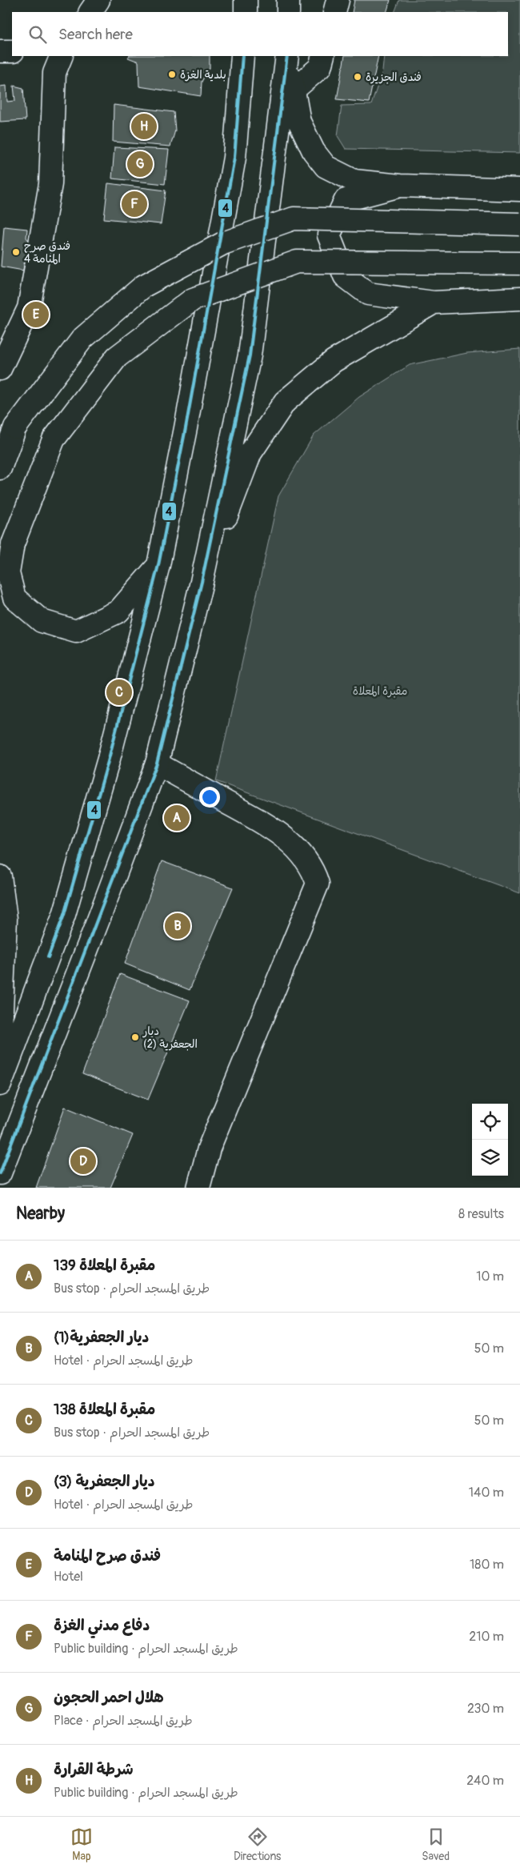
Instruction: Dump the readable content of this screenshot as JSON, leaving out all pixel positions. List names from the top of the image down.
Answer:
{
  "parks": ["مقبرة المعلاة"],
  "places": [
    "بلدية الغزة",
    "فندق الجزيرة",
    "فندق صرح المنامة 4",
    "ديار الجعفرية (2)"
  ],
  "lines": ["transit line 4"],
  "page": {
    "search": "Search here",
    "pins": [
      "H",
      "G",
      "F",
      "E",
      "C",
      "A",
      "B",
      "D"
    ],
    "heading": ["Nearby", "8 results"],
    "list": [
      {
        "mark": "A",
        "name": "مقبرة المعلاة 139",
        "note": "Bus stop · طريق المسجد الحرام",
        "value": "10 m"
      },
      {
        "mark": "B",
        "name": "ديار الجعفرية(1)",
        "note": "Hotel · طريق المسجد الحرام",
        "value": "50 m"
      },
      {
        "mark": "C",
        "name": "مقبرة المعلاة 138",
        "note": "Bus stop · طريق المسجد الحرام",
        "value": "50 m"
      },
      {
        "mark": "D",
        "name": "ديار الجعفرية (3)",
        "note": "Hotel · طريق المسجد الحرام",
        "value": "140 m"
      },
      {
        "mark": "E",
        "name": "فندق صرح المنامة",
        "note": "Hotel",
        "value": "180 m"
      },
      {
        "mark": "F",
        "name": "دفاع مدني الغزة",
        "note": "Public building · طريق المسجد الحرام",
        "value": "210 m"
      },
      {
        "mark": "G",
        "name": "هلال احمر الحجون",
        "note": "Place · طريق المسجد الحرام",
        "value": "230 m"
      },
      {
        "mark": "H",
        "name": "شرطة القرارة",
        "note": "Public building · طريق المسجد الحرام",
        "value": "240 m"
      }
    ],
    "nav": ["Map", "Directions", "Saved"]
  }
}
